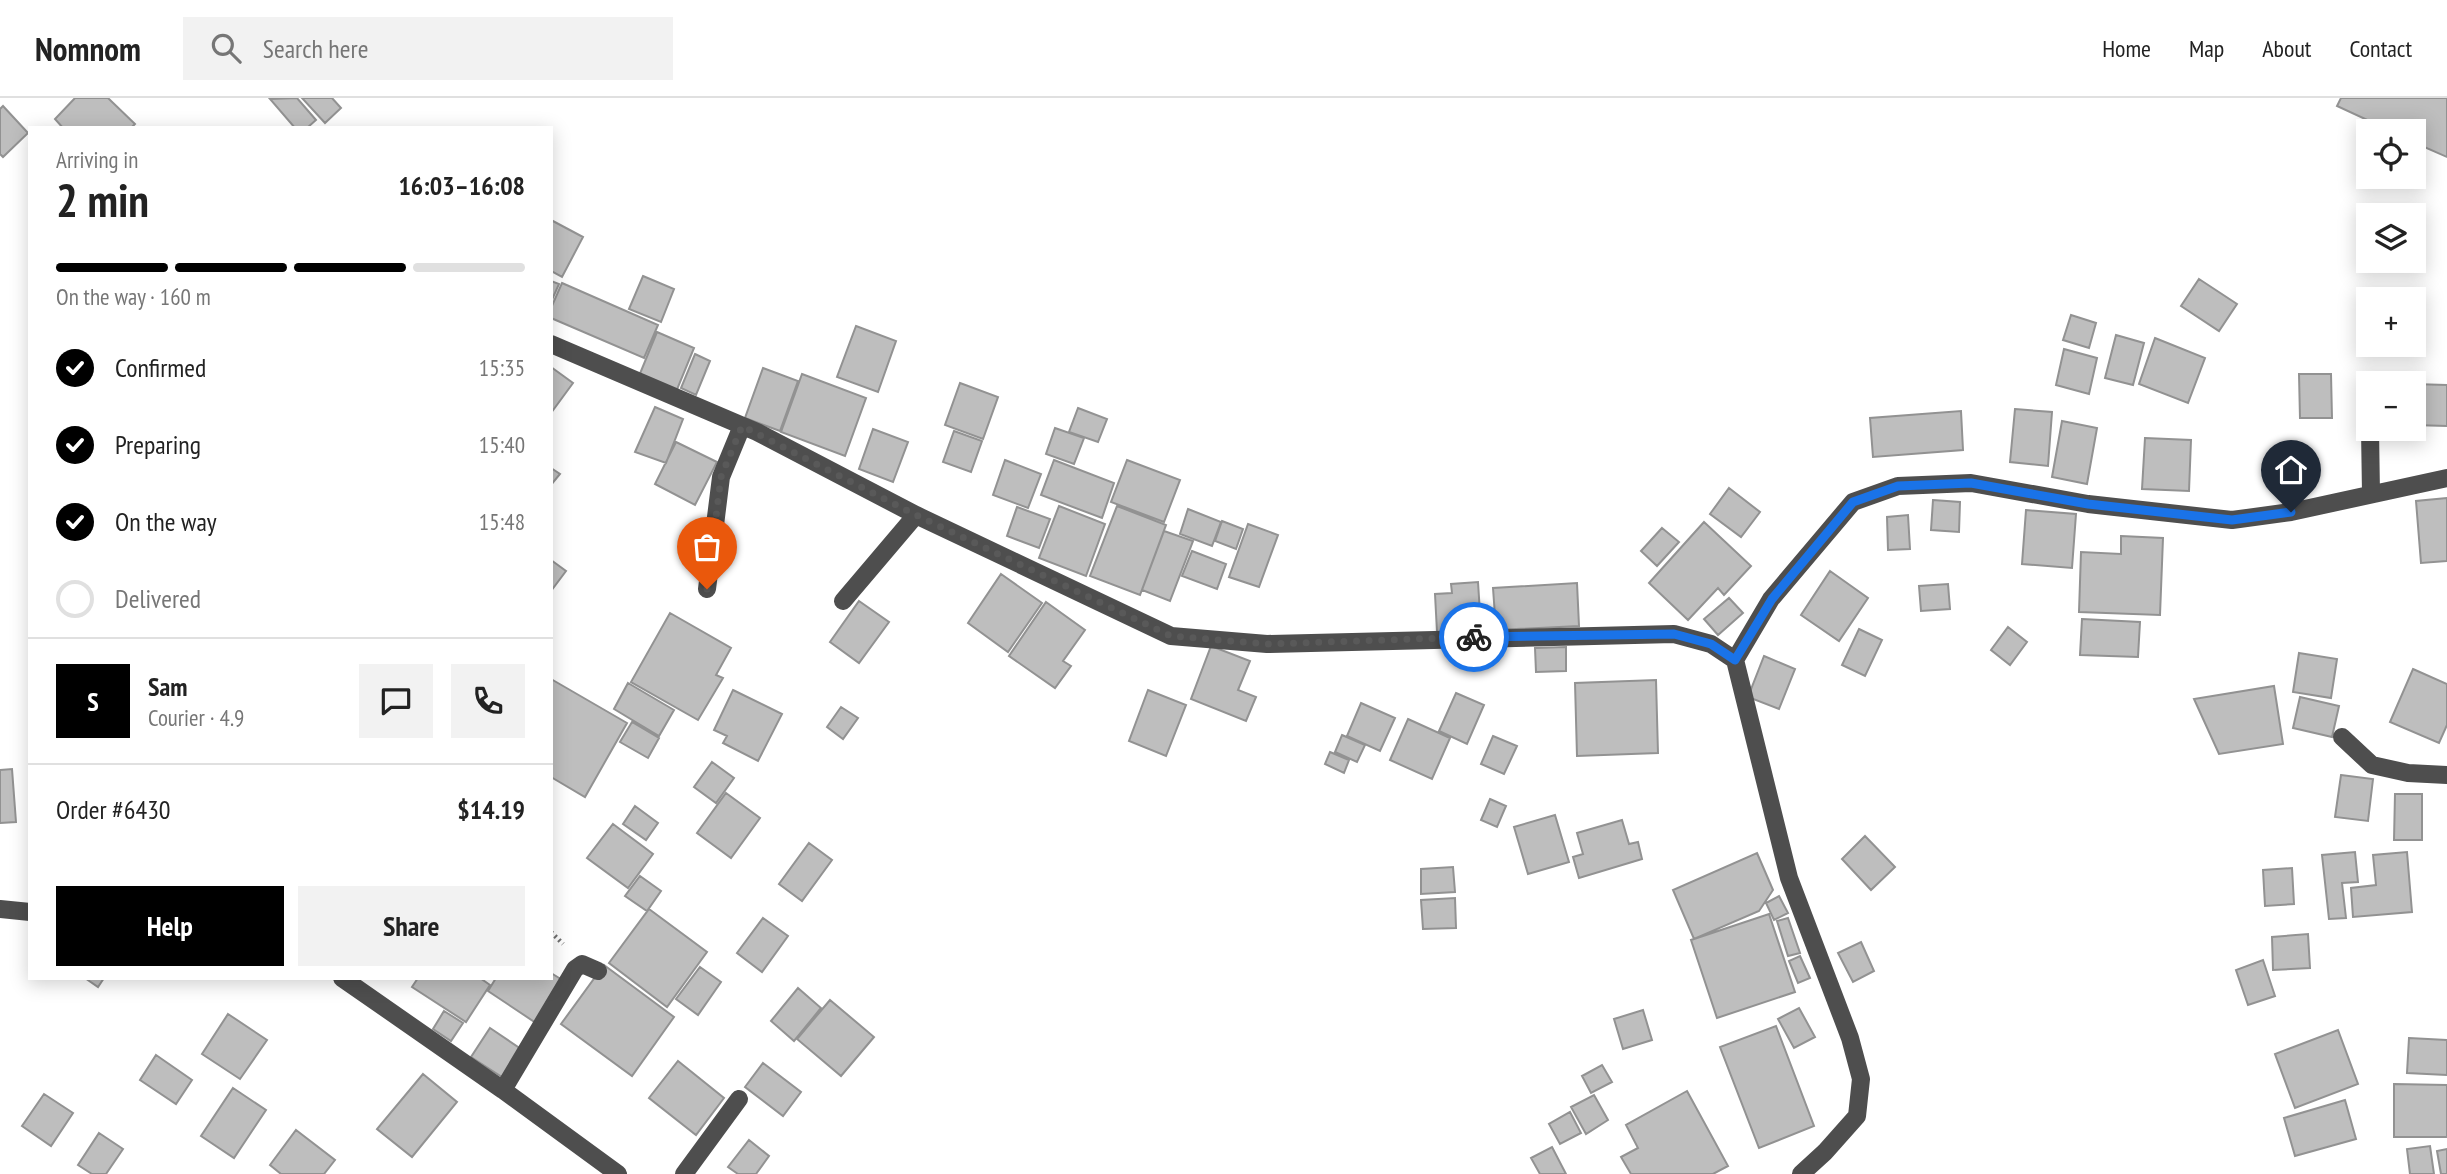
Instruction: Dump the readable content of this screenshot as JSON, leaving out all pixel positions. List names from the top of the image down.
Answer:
{
  "page": {
    "header": "Nomnom",
    "search": "Search here",
    "nav": [
      "Home",
      "Map",
      "About",
      "Contact"
    ],
    "map_buttons": ["+", "−"],
    "heading": ["2 min", "Arriving in", "16:03–16:08"],
    "panel": [
      "Sam",
      "Courier · 4.9",
      "Order #6430",
      "$14.19"
    ],
    "bar": "On the way · 160 m",
    "list": [
      ["Confirmed", "15:35"],
      ["Preparing", "15:40"],
      ["On the way", "15:48"],
      "Delivered"
    ],
    "round": "S",
    "buttons": ["Help", "Share"]
  }
}
